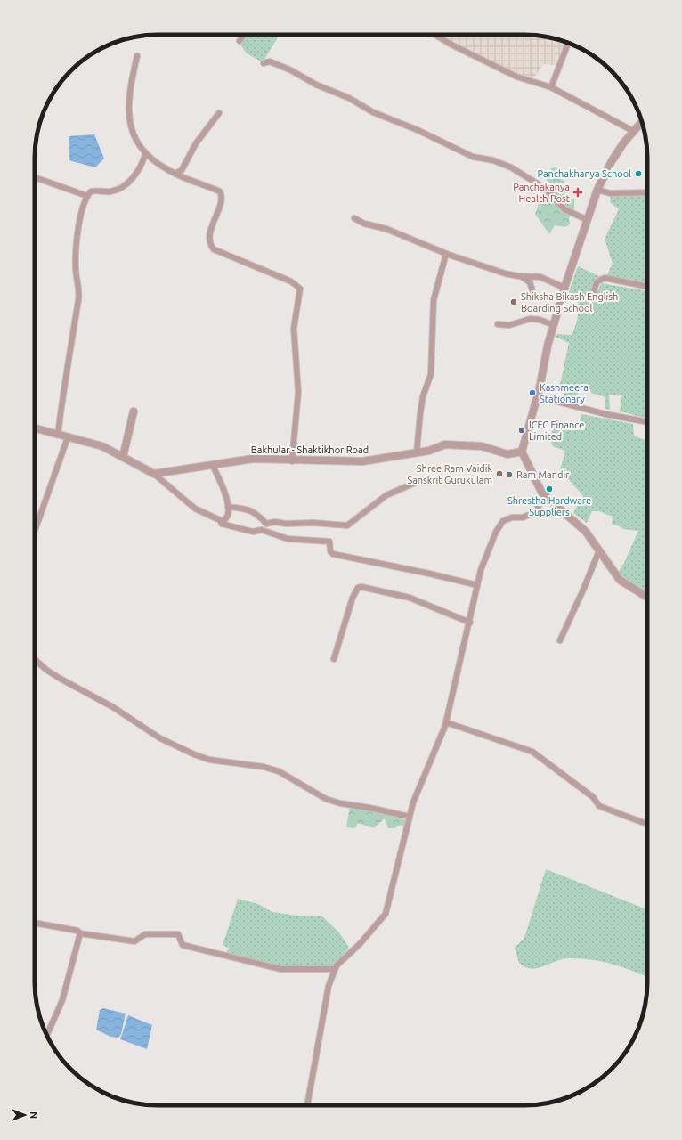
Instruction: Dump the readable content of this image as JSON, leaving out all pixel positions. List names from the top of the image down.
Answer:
{
  "streets": {
    "street": ["Bakhular - Shaktikhor Road"]
  },
  "places": {
    "other": [
      "Panchakhanya School",
      "Shiksha Bikash English Boarding School",
      "Kashmeera Stationary",
      "ICFC Finance Limited",
      "Shree Ram Vaidik Sanskrit Gurukulam",
      "Ram Mandir",
      "Shrestha Hardware Suppliers"
    ],
    "health": ["Panchakanya Health Post"]
  },
  "north": "right"
}
